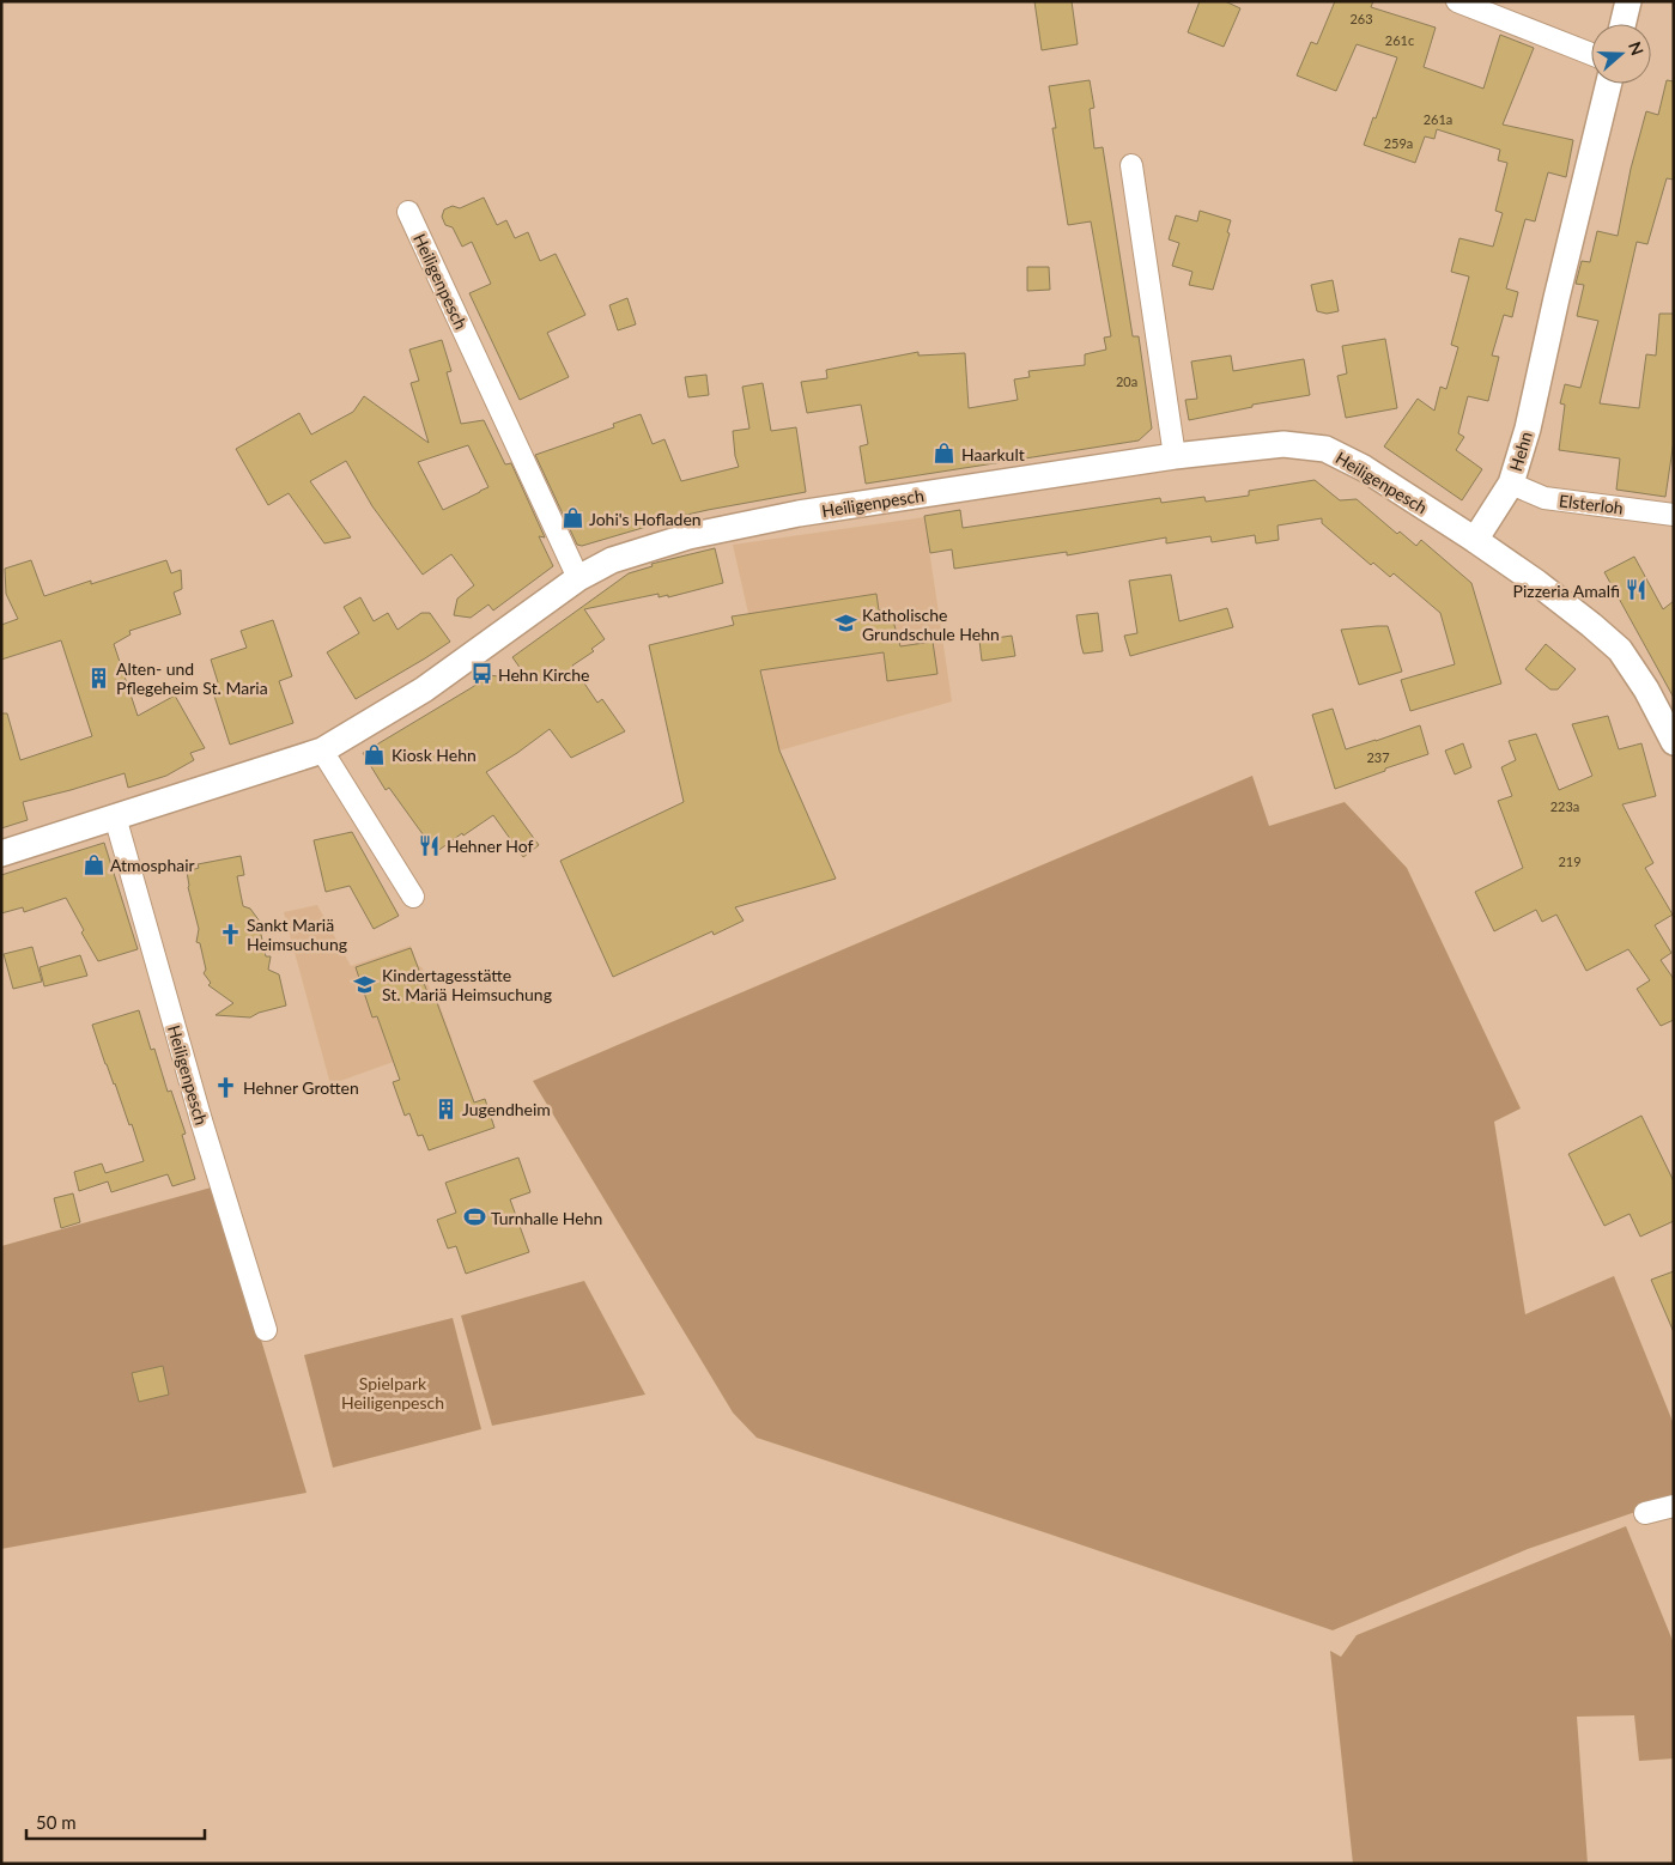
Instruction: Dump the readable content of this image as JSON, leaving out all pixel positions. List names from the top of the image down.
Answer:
{
  "streets": {
    "street": ["Heiligenpesch", "Hehn", "Elsterloh"]
  },
  "crossings": [
    ["Heiligenpesch", "Hehn"],
    ["Hehn", "Elsterloh"]
  ],
  "parks": ["Spielpark Heiligenpesch"],
  "places": {
    "shop": [
      "Haarkult",
      "Johi's Hofladen",
      "Kiosk Hehn",
      "Atmosphair"
    ],
    "restaurant": ["Pizzeria Amalfi", "Hehner Hof"],
    "school or university": ["Katholische Grundschule Hehn", "Kindertagesstätte St. Mariä Heimsuchung"],
    "bus stop": ["Hehn Kirche"],
    "building": ["Alten- und Pflegeheim St. Maria", "Jugendheim"],
    "church": ["Sankt Mariä Heimsuchung", "Hehner Grotten"],
    "sports": ["Turnhalle Hehn"]
  },
  "house_numbers": [
    "263",
    "261c",
    "261a",
    "259a",
    "20a",
    "237",
    "223a",
    "219"
  ],
  "scale_bar": "50 m",
  "north": "right"
}
